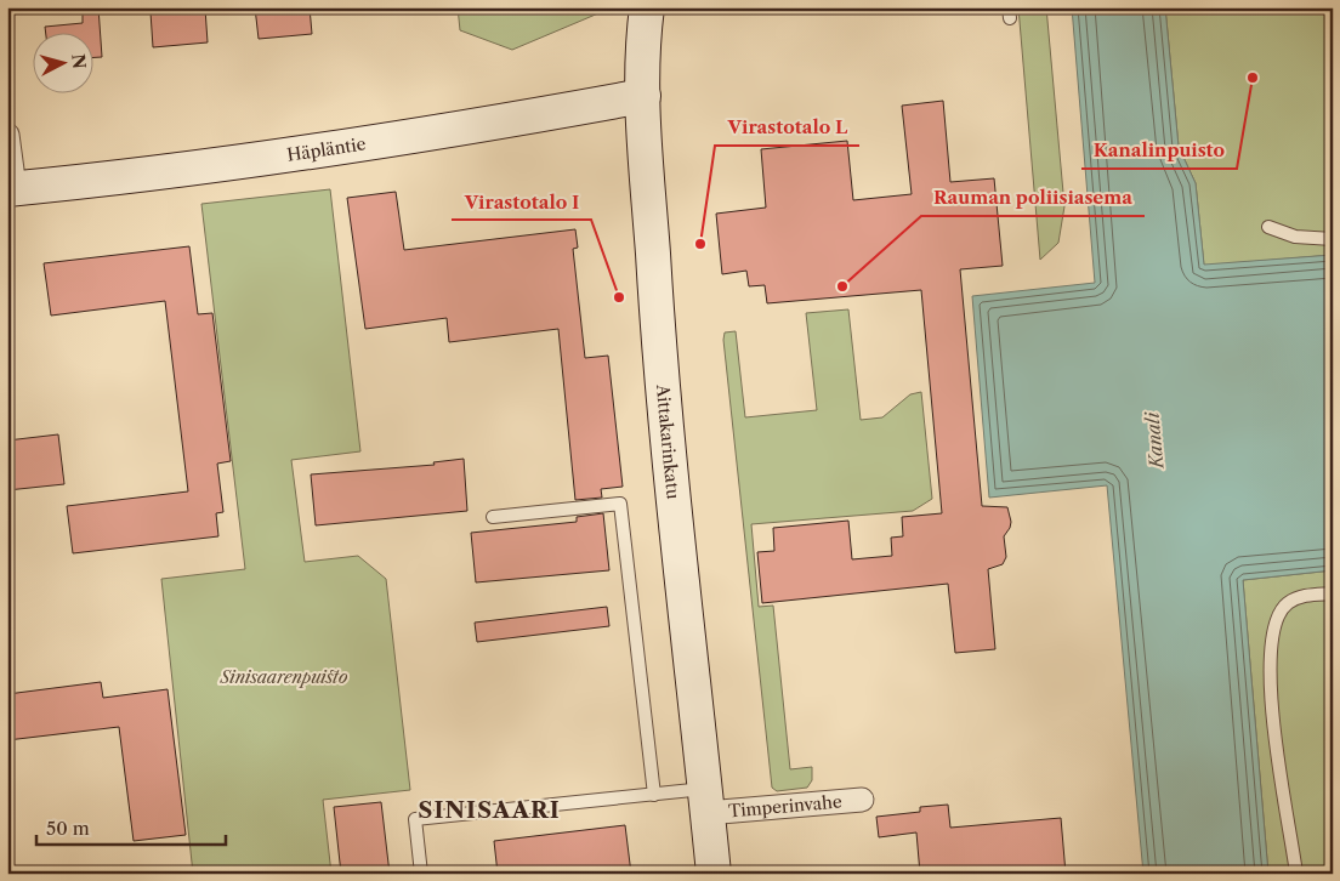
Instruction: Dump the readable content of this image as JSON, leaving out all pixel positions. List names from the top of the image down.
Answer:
{
  "streets": {
    "main road": ["Häpläntie", "Aittakarinkatu"],
    "street": ["Timperinvahe"]
  },
  "crossings": [
    ["Häpläntie", "Aittakarinkatu"],
    ["Aittakarinkatu", "Timperinvahe"]
  ],
  "districts": ["SINISAARI"],
  "water": ["Kanali"],
  "parks": ["Sinisaarenpuisto"],
  "places": [
    "Kanalinpuisto",
    "Virastotalo L",
    "Rauman poliisiasema",
    "Virastotalo I"
  ],
  "scale_bar": "50 m",
  "north": "right"
}
